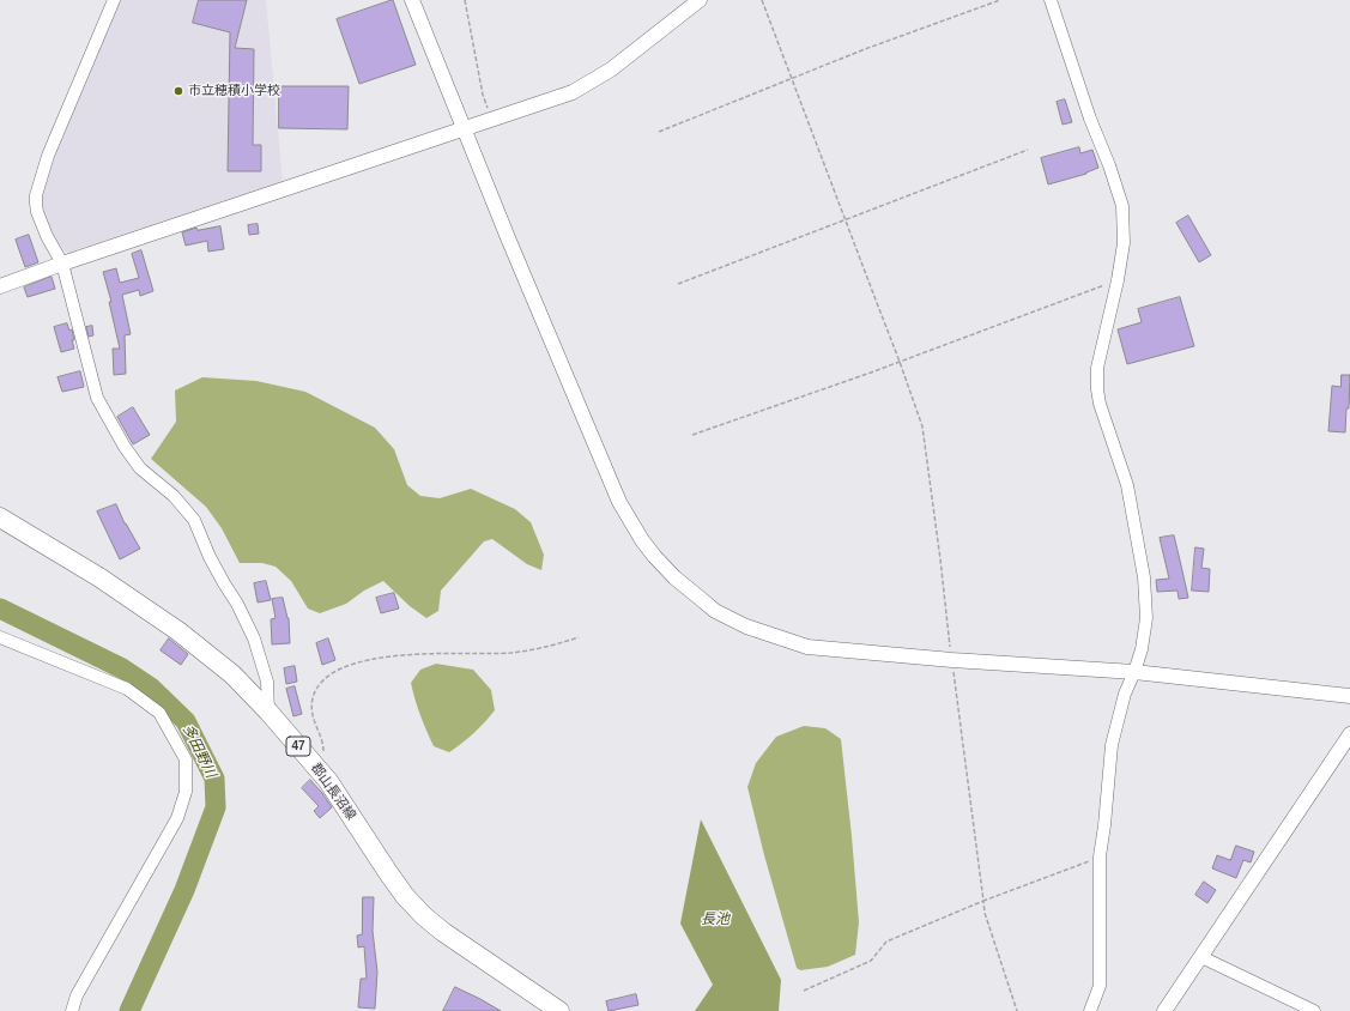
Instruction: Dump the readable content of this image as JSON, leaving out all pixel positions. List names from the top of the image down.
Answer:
{
  "streets": {
    "main road": ["47", "郡山長沼線"]
  },
  "water": ["多田野川", "長池"],
  "places": ["市立穂積小学校"]
}
